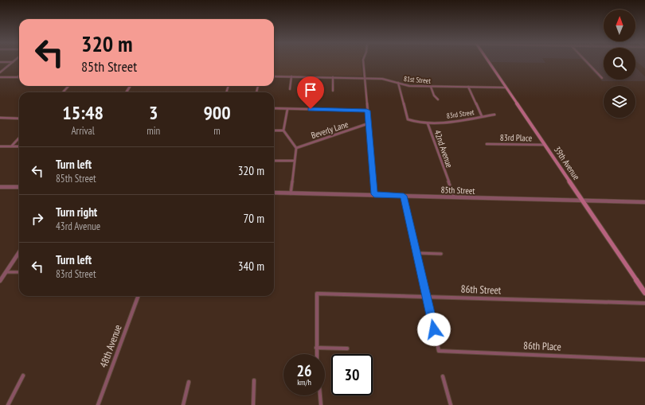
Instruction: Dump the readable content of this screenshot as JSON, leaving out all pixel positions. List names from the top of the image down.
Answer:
{
  "streets": {
    "main road": ["39th Avenue"],
    "street": [
      "81st Street",
      "83rd Street",
      "Beverly Lane",
      "83rd Place",
      "42nd Avenue",
      "85th Street",
      "86th Street",
      "48th Avenue",
      "86th Place"
    ]
  },
  "crossings": [
    ["81st Street", "42nd Avenue"],
    ["81st Street", "39th Avenue"],
    ["83rd Street", "42nd Avenue"],
    ["83rd Place", "39th Avenue"],
    ["42nd Avenue", "85th Street"],
    ["39th Avenue", "85th Street"],
    ["86th Street", "86th Place"]
  ],
  "north": "top",
  "page": {
    "turn": ["320 m", "85th Street"],
    "eta": [
      "15:48",
      "Arrival",
      "3",
      "min",
      "900",
      "m"
    ],
    "list": [
      {
        "name": "Turn left",
        "note": "85th Street",
        "value": "320 m"
      },
      {
        "name": "Turn right",
        "note": "43rd Avenue",
        "value": "70 m"
      },
      {
        "name": "Turn left",
        "note": "83rd Street",
        "value": "340 m"
      }
    ],
    "speed": "26 km/h",
    "limit": "30"
  }
}
